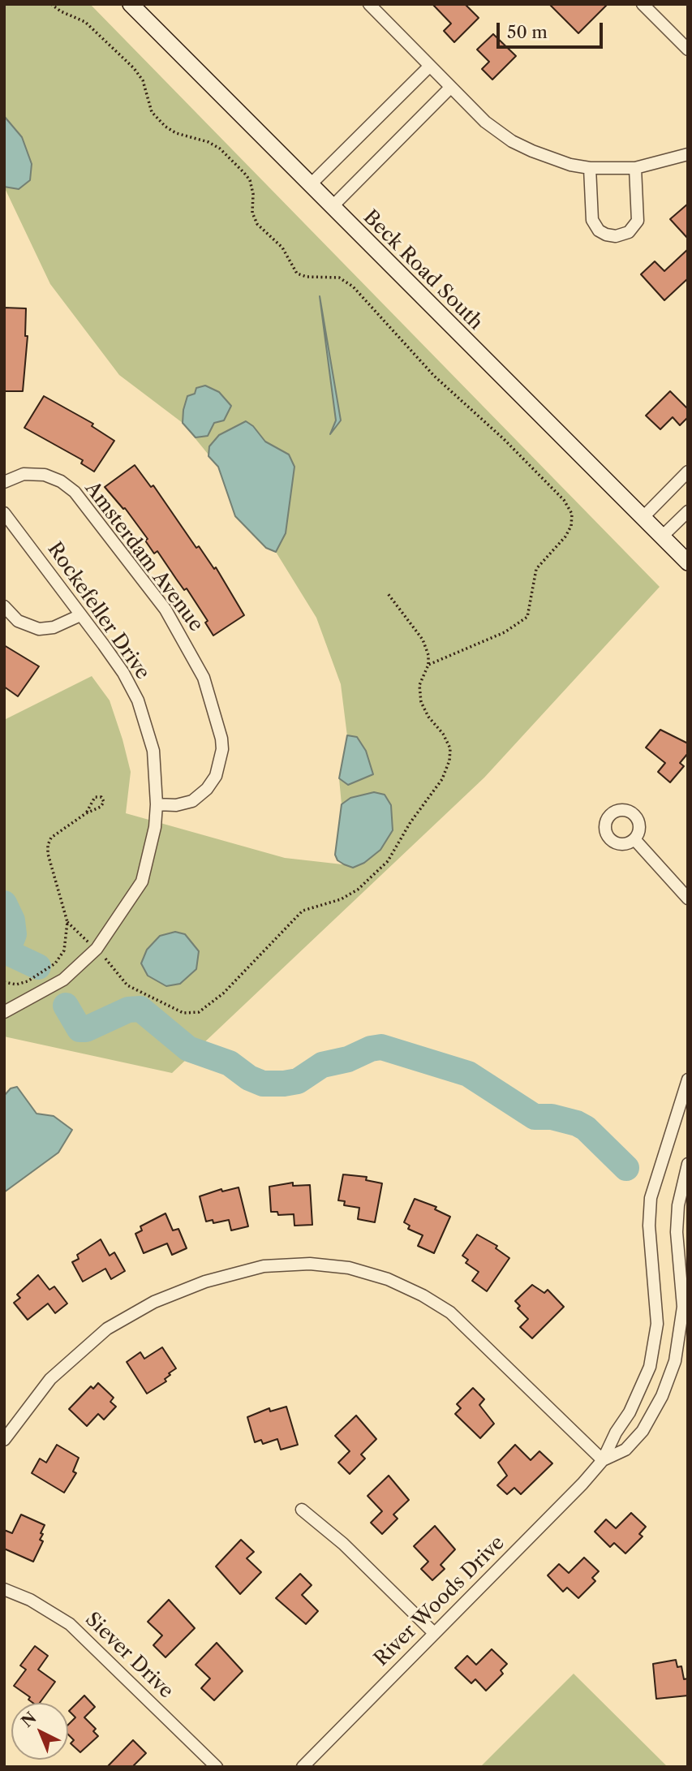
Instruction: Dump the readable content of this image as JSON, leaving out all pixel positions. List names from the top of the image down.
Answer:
{
  "streets": {
    "main road": ["Beck Road South"],
    "street": [
      "Amsterdam Avenue",
      "Rockefeller Drive",
      "River Woods Drive",
      "Siever Drive"
    ]
  },
  "crossings": [
    ["Amsterdam Avenue", "Rockefeller Drive"]
  ],
  "scale_bar": "50 m",
  "north": "top left"
}
